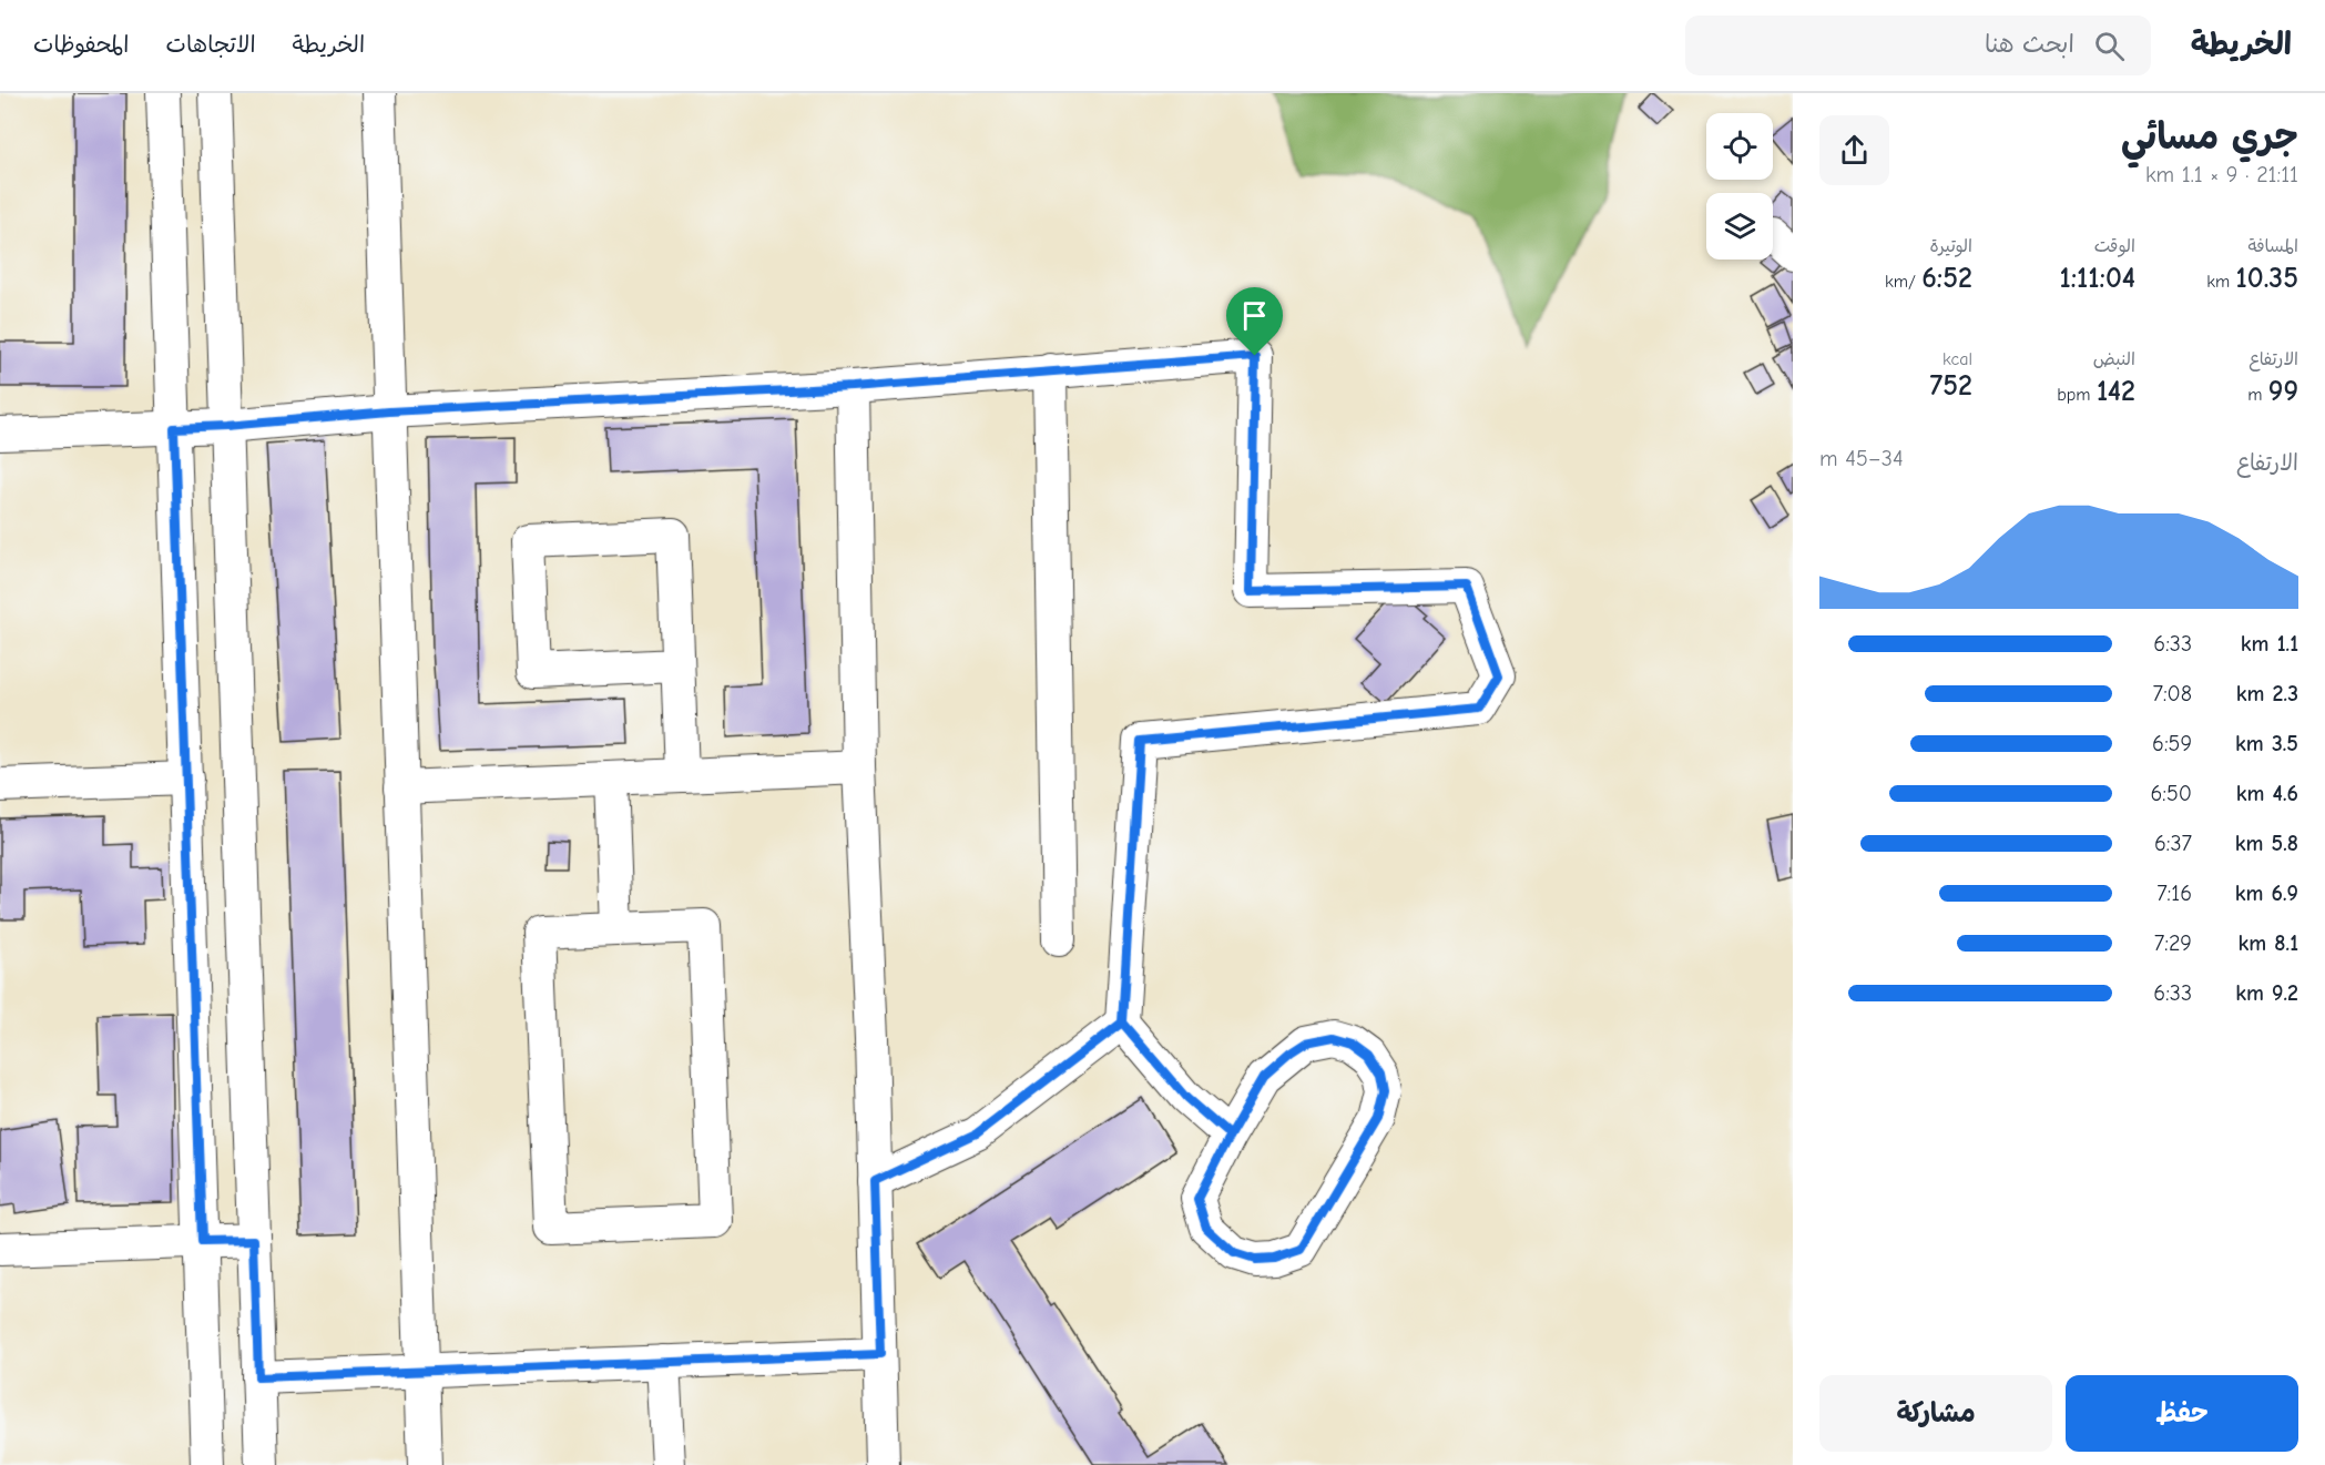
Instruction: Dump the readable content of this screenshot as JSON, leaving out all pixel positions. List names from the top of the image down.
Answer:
{
  "page": {
    "header": "الخريطة",
    "search": "ابحث هنا",
    "nav": ["الخريطة", "الاتجاهات", "المحفوظات"],
    "heading": ["جري مسائي", "21:11 · 9 × 1.1 km"],
    "stats": [
      ["المسافة", "10.35 km"],
      ["الوقت", "1:11:04"],
      ["الوتيرة", "6:52 /km"],
      ["الارتفاع", "99 m"],
      ["النبض", "142 bpm"],
      ["kcal", "752"]
    ],
    "chart": ["الارتفاع", "34–45 m"],
    "list": [
      {
        "name": "1.1 km",
        "note": "6:33"
      },
      {
        "name": "2.3 km",
        "note": "7:08"
      },
      {
        "name": "3.5 km",
        "note": "6:59"
      },
      {
        "name": "4.6 km",
        "note": "6:50"
      },
      {
        "name": "5.8 km",
        "note": "6:37"
      },
      {
        "name": "6.9 km",
        "note": "7:16"
      },
      {
        "name": "8.1 km",
        "note": "7:29"
      },
      {
        "name": "9.2 km",
        "note": "6:33"
      }
    ],
    "buttons": ["حفظ", "مشاركة"]
  }
}
